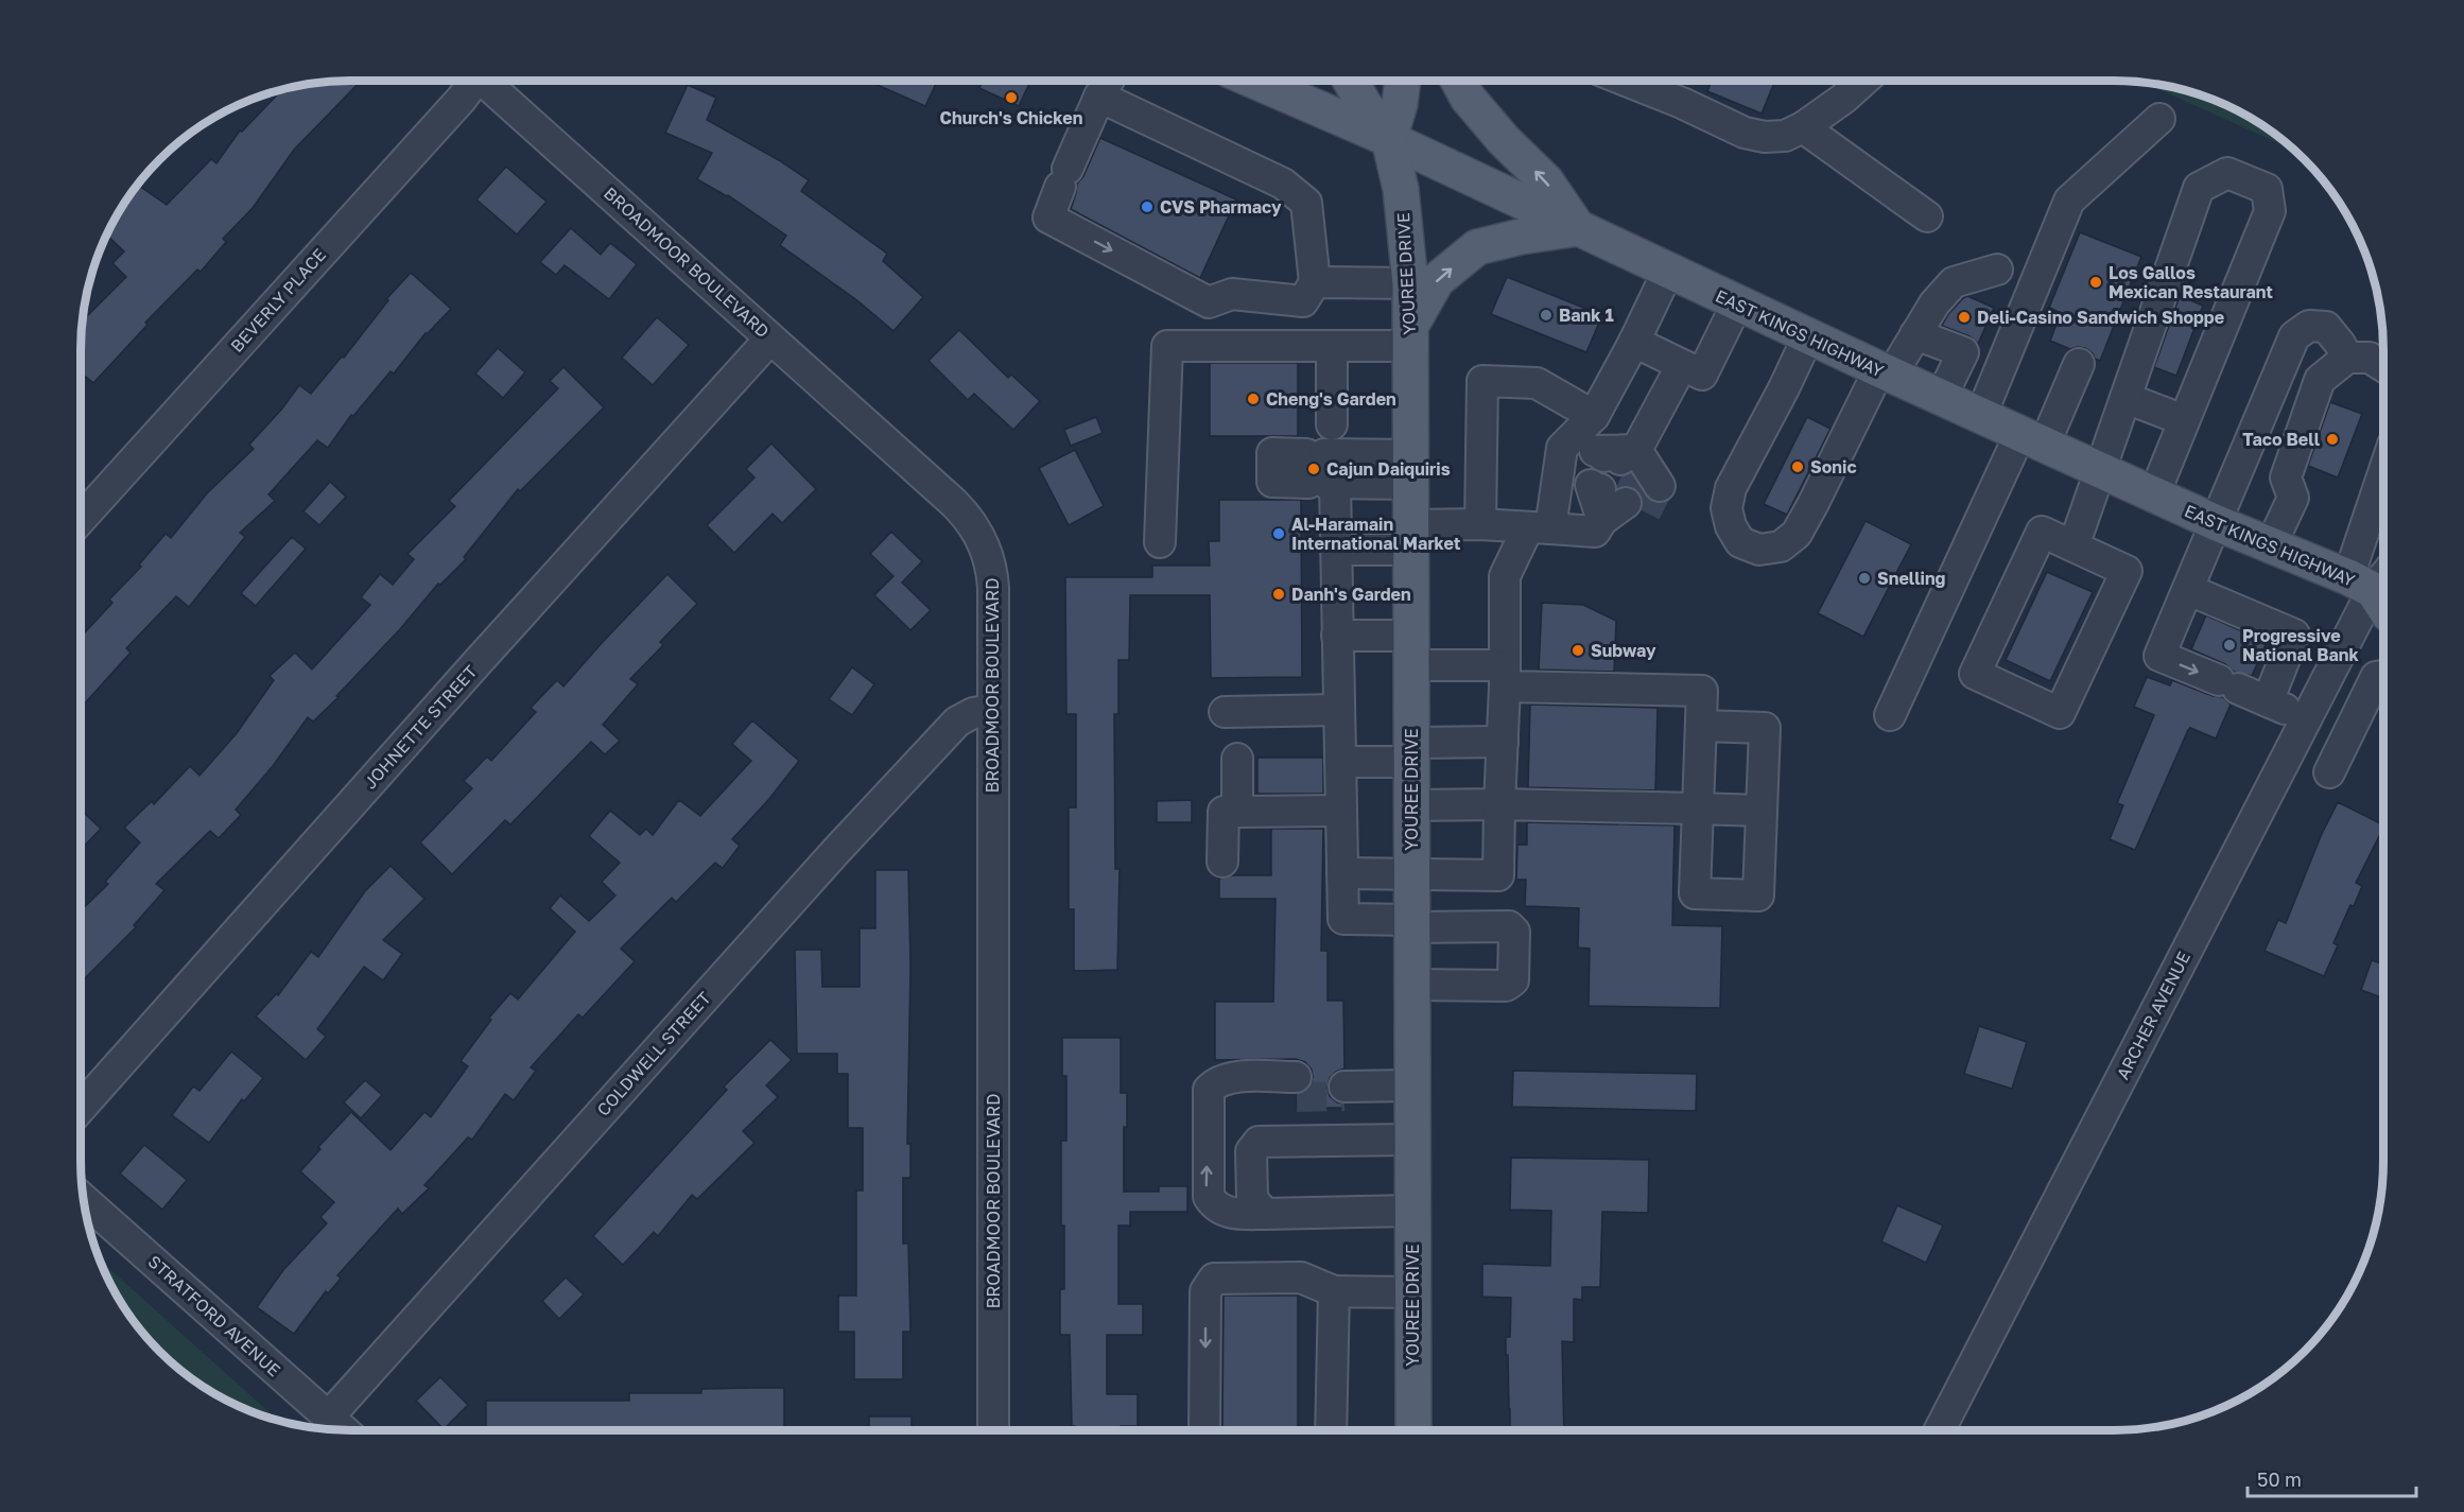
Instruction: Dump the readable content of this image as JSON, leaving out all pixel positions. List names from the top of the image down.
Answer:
{
  "streets": {
    "main road": ["YOUREE DRIVE", "EAST KINGS HIGHWAY"],
    "street": [
      "BROADMOOR BOULEVARD",
      "BEVERLY PLACE",
      "JOHNETTE STREET",
      "ARCHER AVENUE",
      "COLDWELL STREET",
      "STRATFORD AVENUE"
    ]
  },
  "crossings": [
    ["BROADMOOR BOULEVARD", "JOHNETTE STREET"],
    ["BROADMOOR BOULEVARD", "COLDWELL STREET"],
    ["YOUREE DRIVE", "EAST KINGS HIGHWAY"],
    ["EAST KINGS HIGHWAY", "ARCHER AVENUE"],
    ["COLDWELL STREET", "STRATFORD AVENUE"]
  ],
  "places": [
    "Church's Chicken",
    "CVS Pharmacy",
    "Los Gallos Mexican Restaurant",
    "Bank 1",
    "Deli-Casino Sandwich Shoppe",
    "Cheng's Garden",
    "Taco Bell",
    "Sonic",
    "Cajun Daiquiris",
    "Al-Haramain International Market",
    "Snelling",
    "Danh's Garden",
    "Progressive National Bank",
    "Subway"
  ],
  "scale_bar": "50 m"
}
